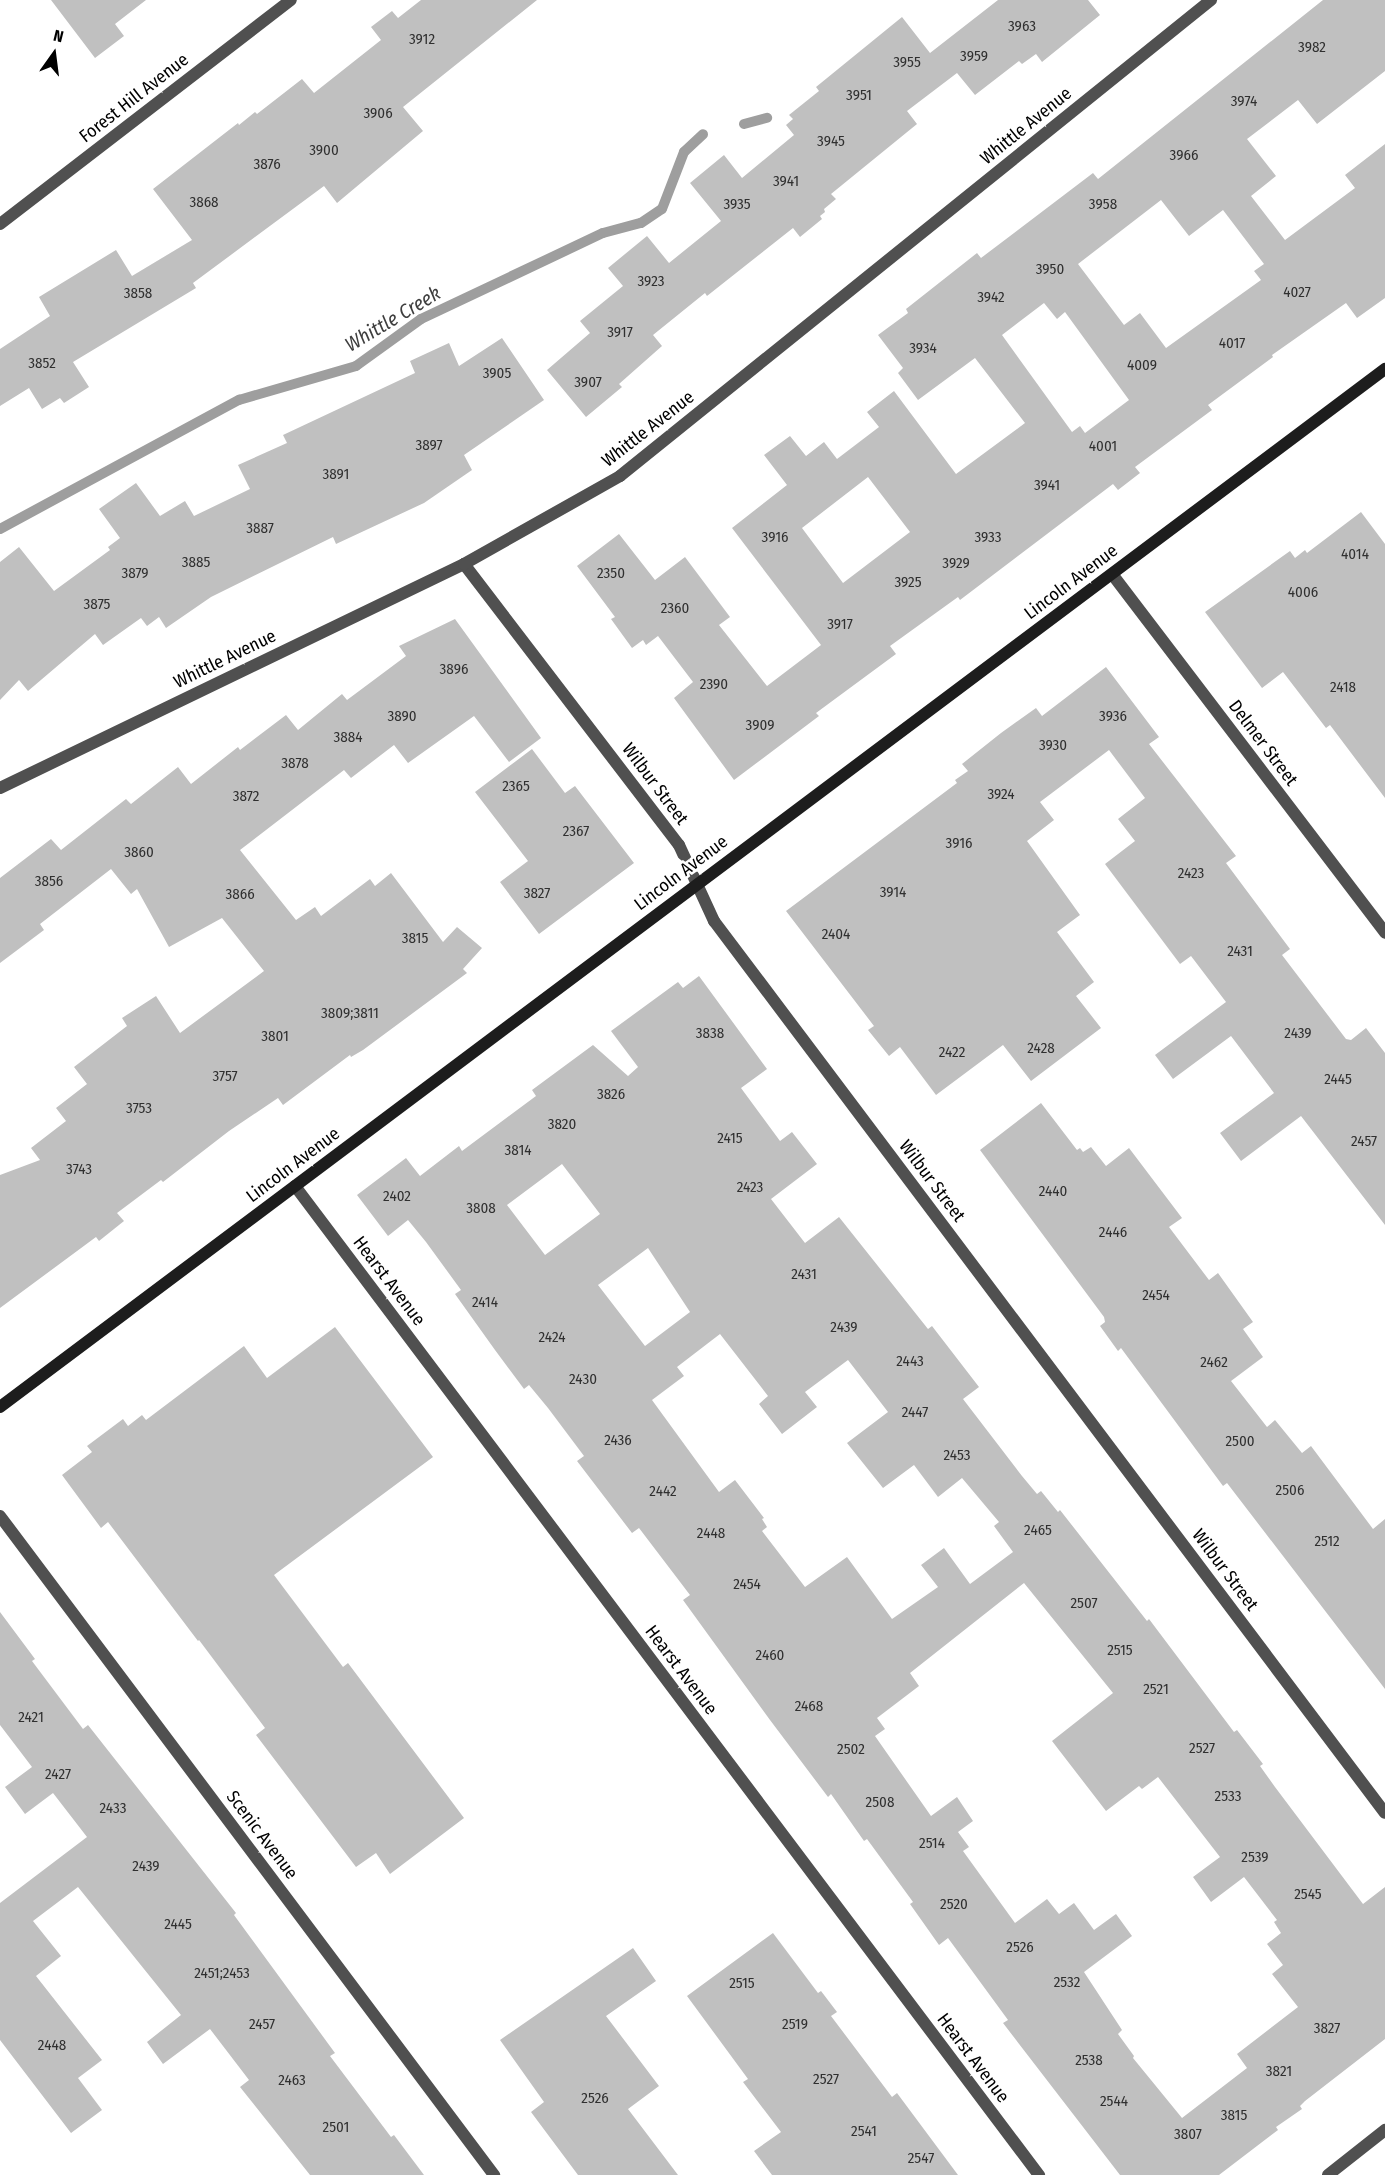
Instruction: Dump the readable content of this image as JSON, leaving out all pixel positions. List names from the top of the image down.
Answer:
{
  "streets": {
    "main road": ["Lincoln Avenue"],
    "street": [
      "Forest Hill Avenue",
      "Whittle Avenue",
      "Delmer Street",
      "Wilbur Street",
      "Hearst Avenue",
      "Scenic Avenue"
    ]
  },
  "crossings": [
    ["Whittle Avenue", "Wilbur Street"],
    ["Lincoln Avenue", "Delmer Street"],
    ["Lincoln Avenue", "Wilbur Street"],
    ["Lincoln Avenue", "Hearst Avenue"]
  ],
  "water": ["Whittle Creek"],
  "house_numbers": [
    "3963",
    "3912",
    "3982",
    "3959",
    "3955",
    "3951",
    "3974",
    "3906",
    "3945",
    "3900",
    "3966",
    "3876",
    "3941",
    "3868",
    "3935",
    "3958",
    "3950",
    "3923",
    "4027",
    "3858",
    "3942",
    "3917",
    "4017",
    "3934",
    "3852",
    "4009",
    "3905",
    "3907",
    "3897",
    "4001",
    "3891",
    "3941",
    "3887",
    "3916",
    "3933",
    "4014",
    "3885",
    "3929",
    "3879",
    "2350",
    "3925",
    "4006",
    "3875",
    "2360",
    "3917",
    "3896",
    "2390",
    "2418",
    "3890",
    "3936",
    "3909",
    "3884",
    "3930",
    "3878",
    "2365",
    "3924",
    "3872",
    "2367",
    "3916",
    "3860",
    "2423",
    "3856",
    "3914",
    "3827",
    "3866",
    "2404",
    "3815",
    "2431",
    "3809;3811",
    "3838",
    "2439",
    "3801",
    "2428",
    "2422",
    "3757",
    "2445",
    "3826",
    "3753",
    "3820",
    "2415",
    "2457",
    "3814",
    "3743",
    "2423",
    "2440",
    "2402",
    "3808",
    "2446",
    "2431",
    "2454",
    "2414",
    "2439",
    "2424",
    "2443",
    "2462",
    "2430",
    "2447",
    "2436",
    "2500",
    "2453",
    "2506",
    "2442",
    "2465",
    "2448",
    "2512",
    "2454",
    "2507",
    "2515",
    "2460",
    "2521",
    "2468",
    "2421",
    "2527",
    "2502",
    "2427",
    "2533",
    "2508",
    "2433",
    "2514",
    "2539",
    "2439",
    "2545",
    "2520",
    "2445",
    "2526",
    "2451;2453",
    "2532",
    "2515",
    "2457",
    "2519",
    "3827",
    "2448",
    "2538",
    "3821",
    "2527",
    "2463",
    "2526",
    "2544",
    "3815",
    "2501",
    "2541",
    "3807",
    "2547"
  ],
  "north": "top"
}
